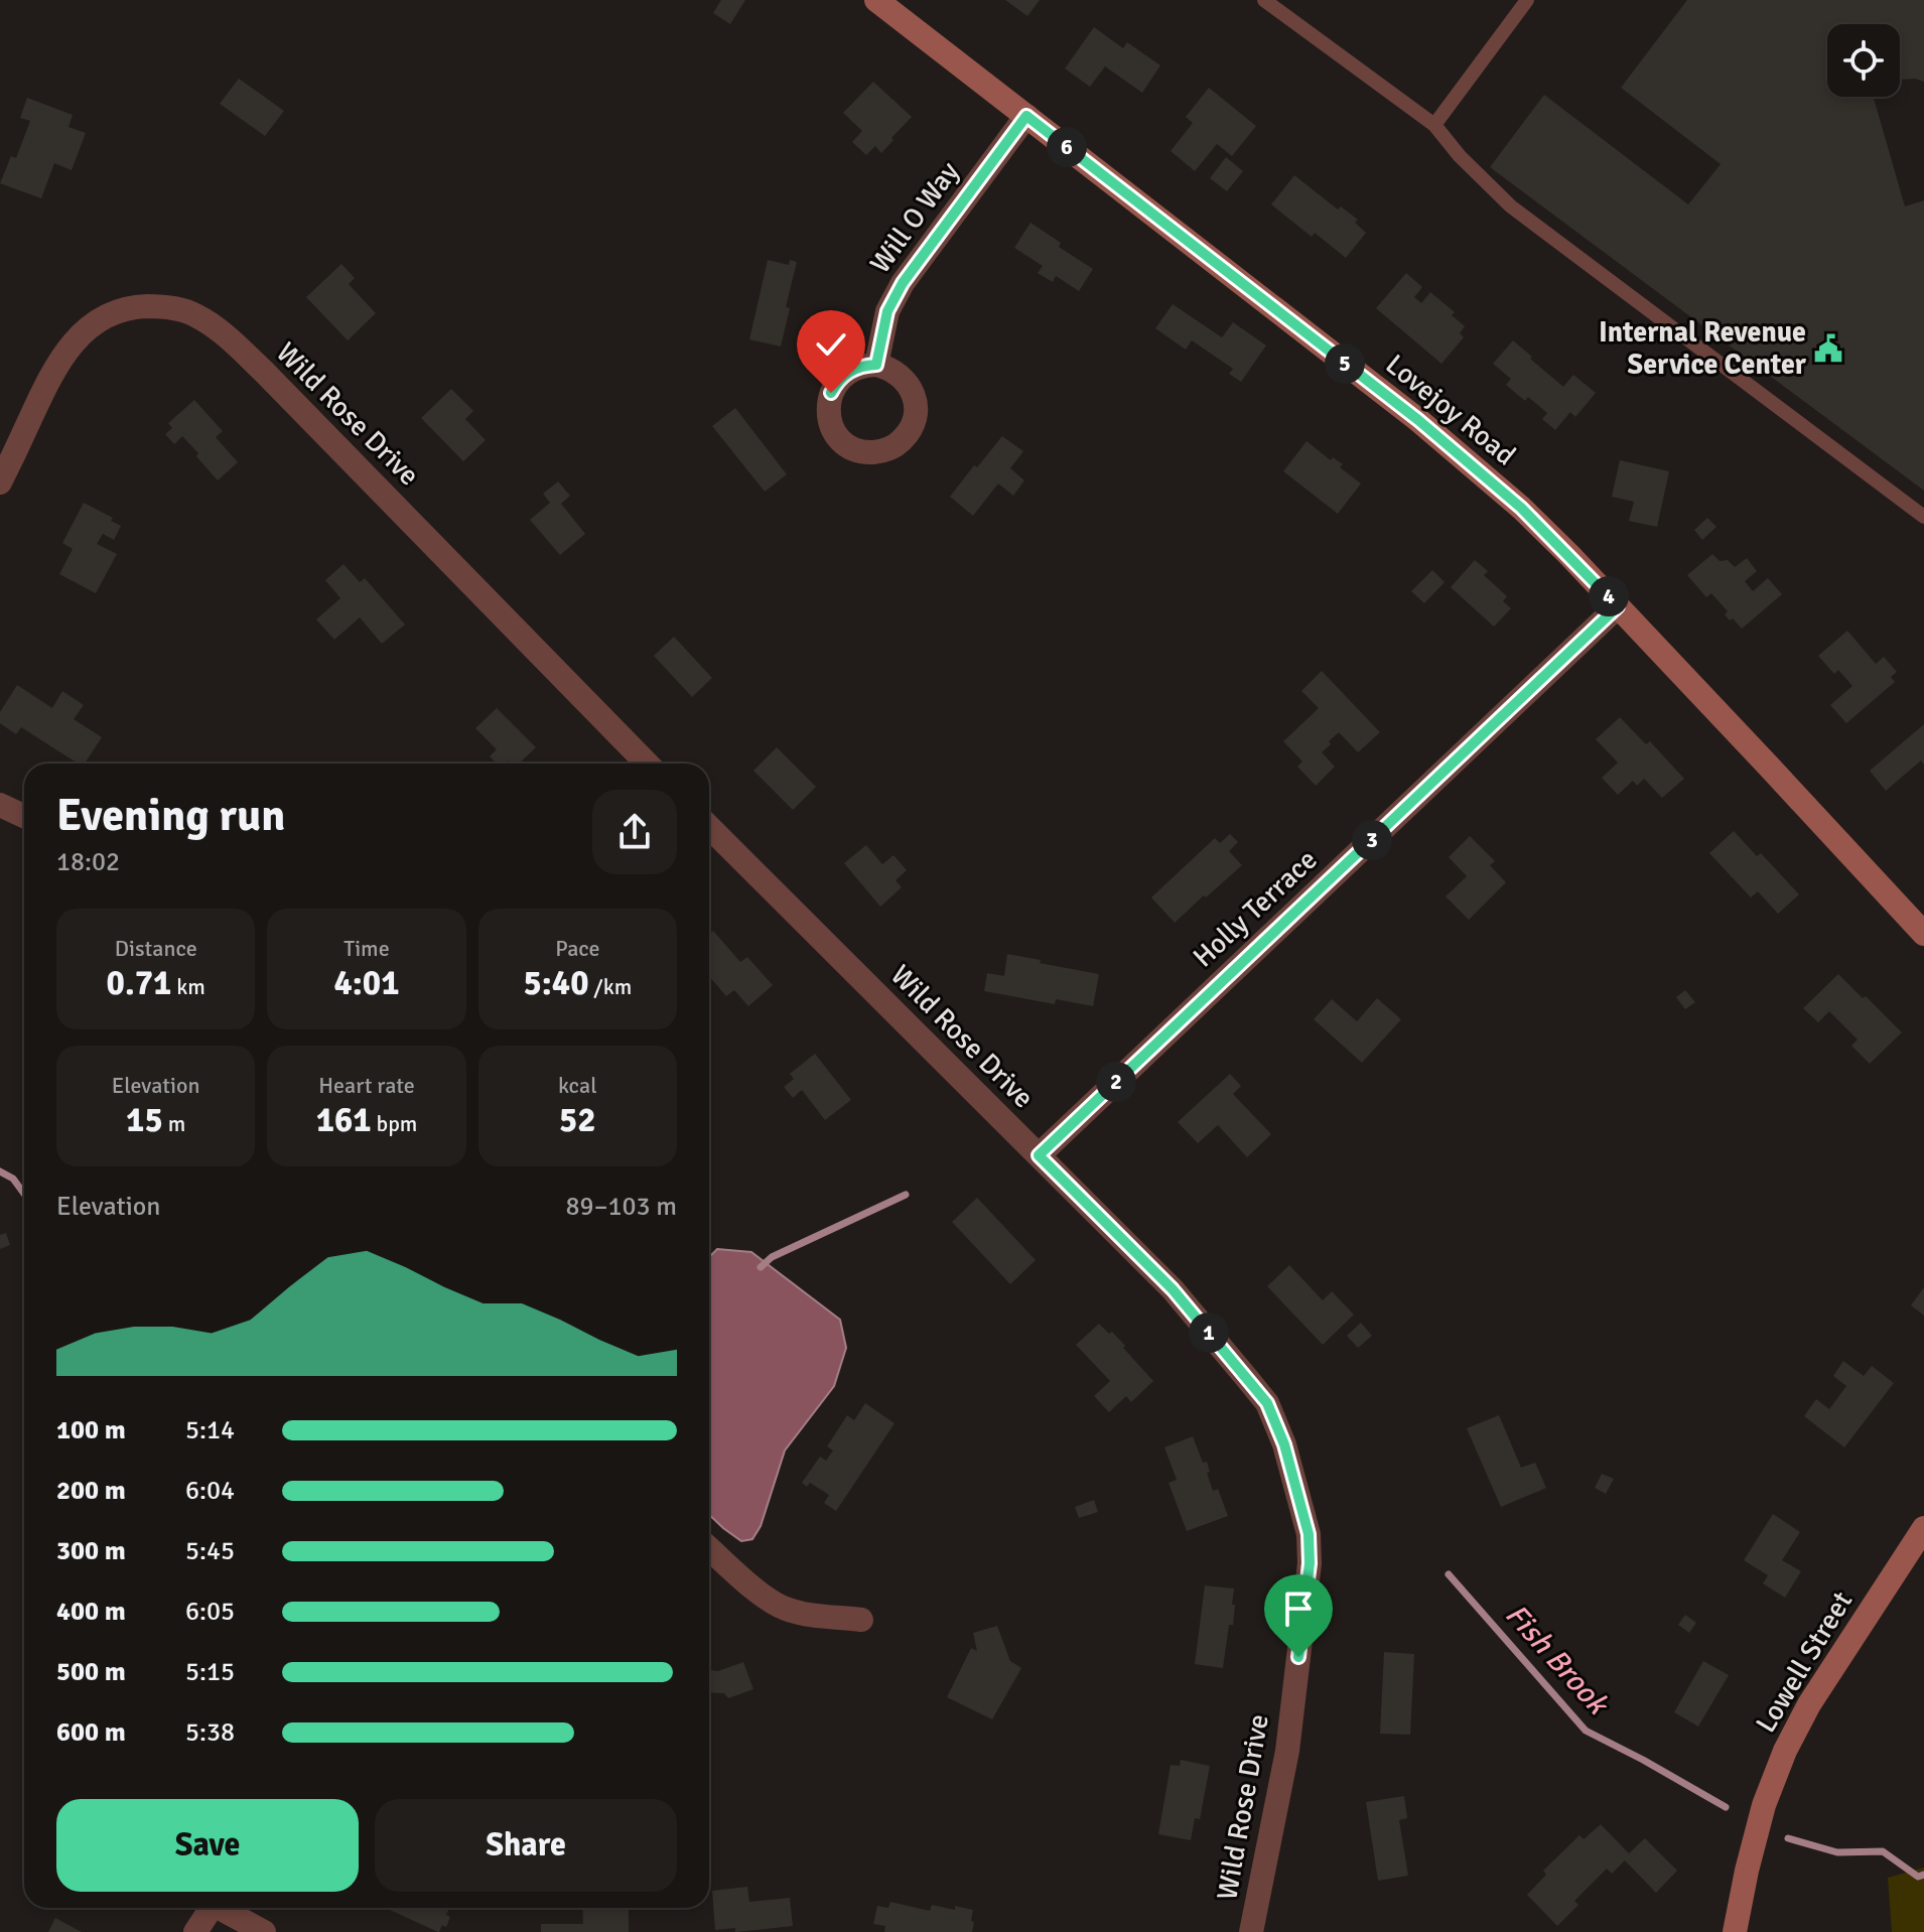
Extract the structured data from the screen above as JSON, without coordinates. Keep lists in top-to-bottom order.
{
  "streets": {
    "main road": ["Lovejoy Road", "Lowell Street"],
    "street": ["Will O Way", "Wild Rose Drive", "Holly Terrace"]
  },
  "crossings": [
    ["Will O Way", "Lovejoy Road"],
    ["Lovejoy Road", "Holly Terrace"],
    ["Wild Rose Drive", "Holly Terrace"]
  ],
  "water": ["Fish Brook"],
  "places": {
    "public building": ["Internal Revenue Service Center"]
  },
  "page": {
    "pins": [
      "6",
      "5",
      "4",
      "3",
      "2",
      "1"
    ],
    "heading": ["Evening run", "18:02"],
    "stats": [
      ["Distance", "0.71 km"],
      ["Time", "4:01"],
      ["Pace", "5:40 /km"],
      ["Elevation", "15 m"],
      ["Heart rate", "161 bpm"],
      ["kcal", "52"]
    ],
    "chart": ["Elevation", "89–103 m"],
    "list": [
      {
        "name": "100 m",
        "note": "5:14"
      },
      {
        "name": "200 m",
        "note": "6:04"
      },
      {
        "name": "300 m",
        "note": "5:45"
      },
      {
        "name": "400 m",
        "note": "6:05"
      },
      {
        "name": "500 m",
        "note": "5:15"
      },
      {
        "name": "600 m",
        "note": "5:38"
      }
    ],
    "buttons": ["Save", "Share"]
  }
}
